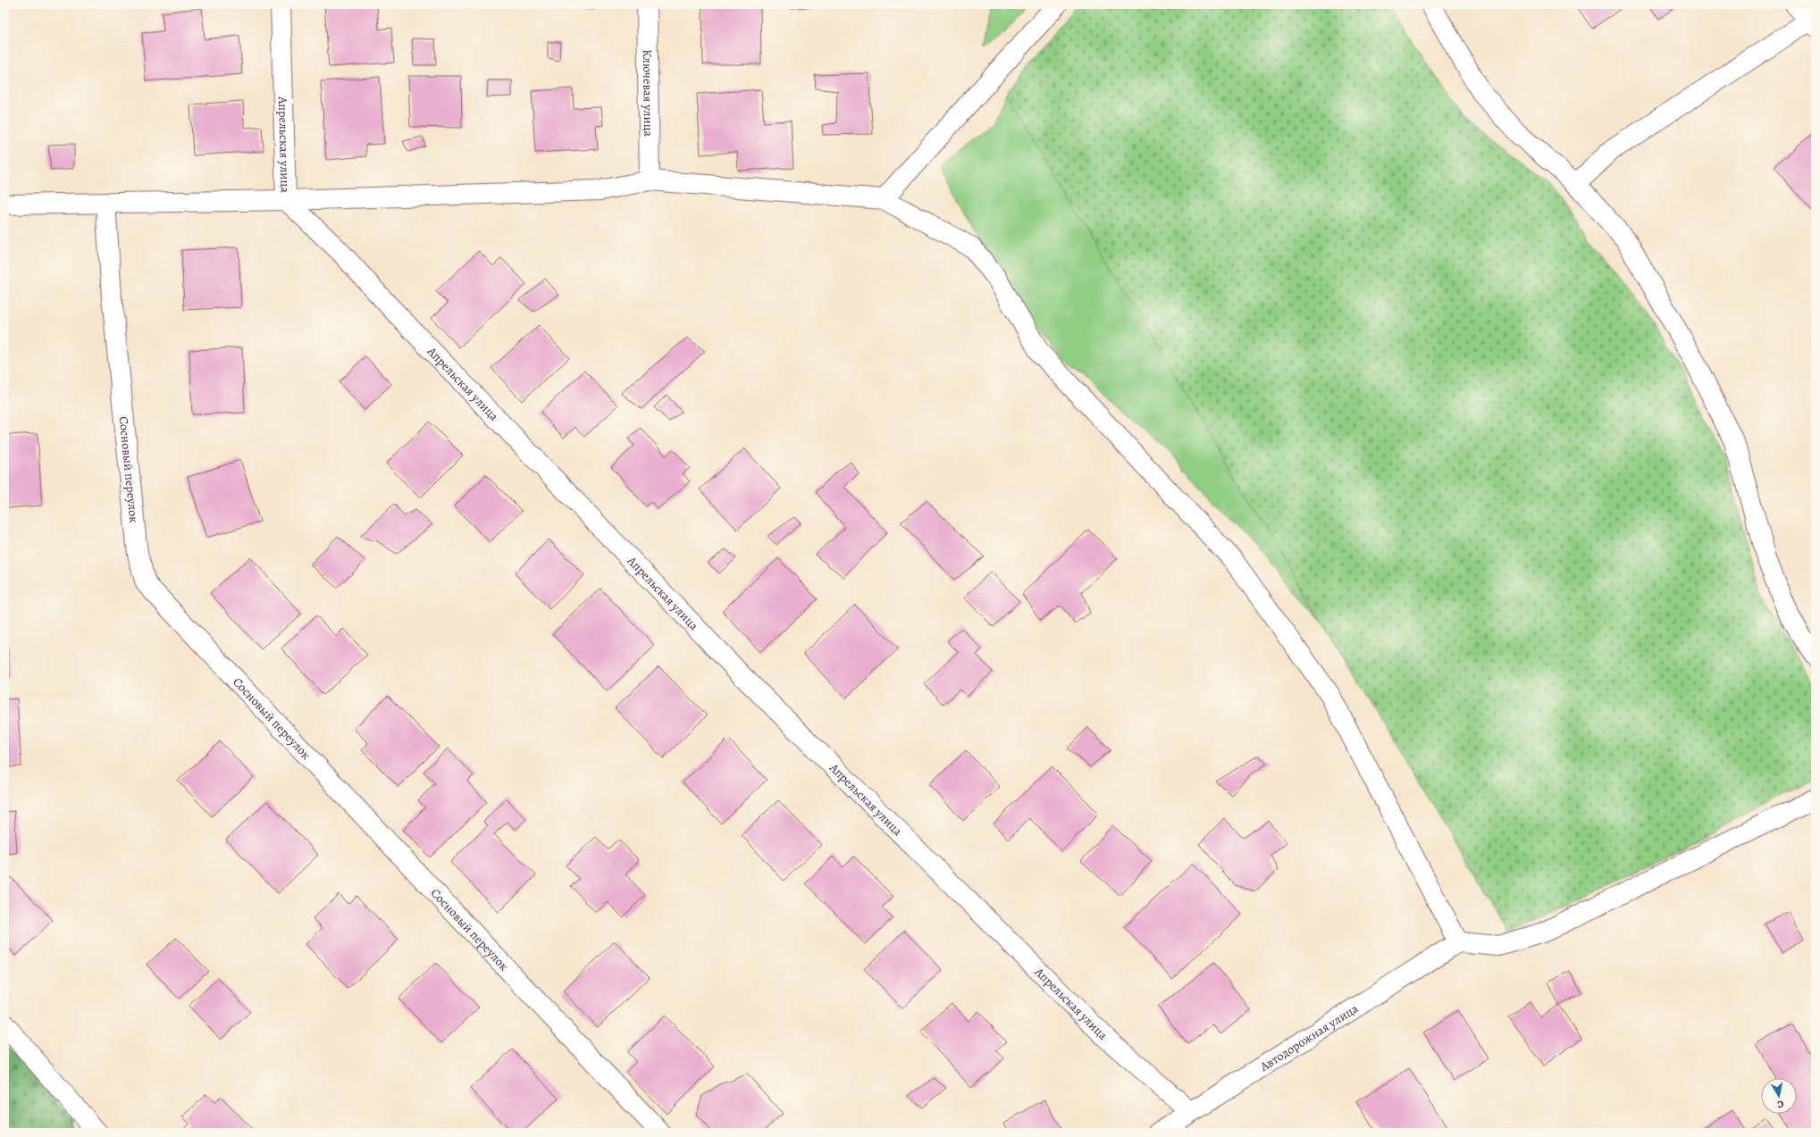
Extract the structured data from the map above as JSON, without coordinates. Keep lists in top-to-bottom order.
{
  "streets": {
    "street": [
      "Ключевая улица",
      "Апрельская улица",
      "Сосновый переулок",
      "Автодорожная улица"
    ]
  },
  "crossings": [
    ["Апрельская улица", "Автодорожная улица"]
  ],
  "north": "bottom"
}
